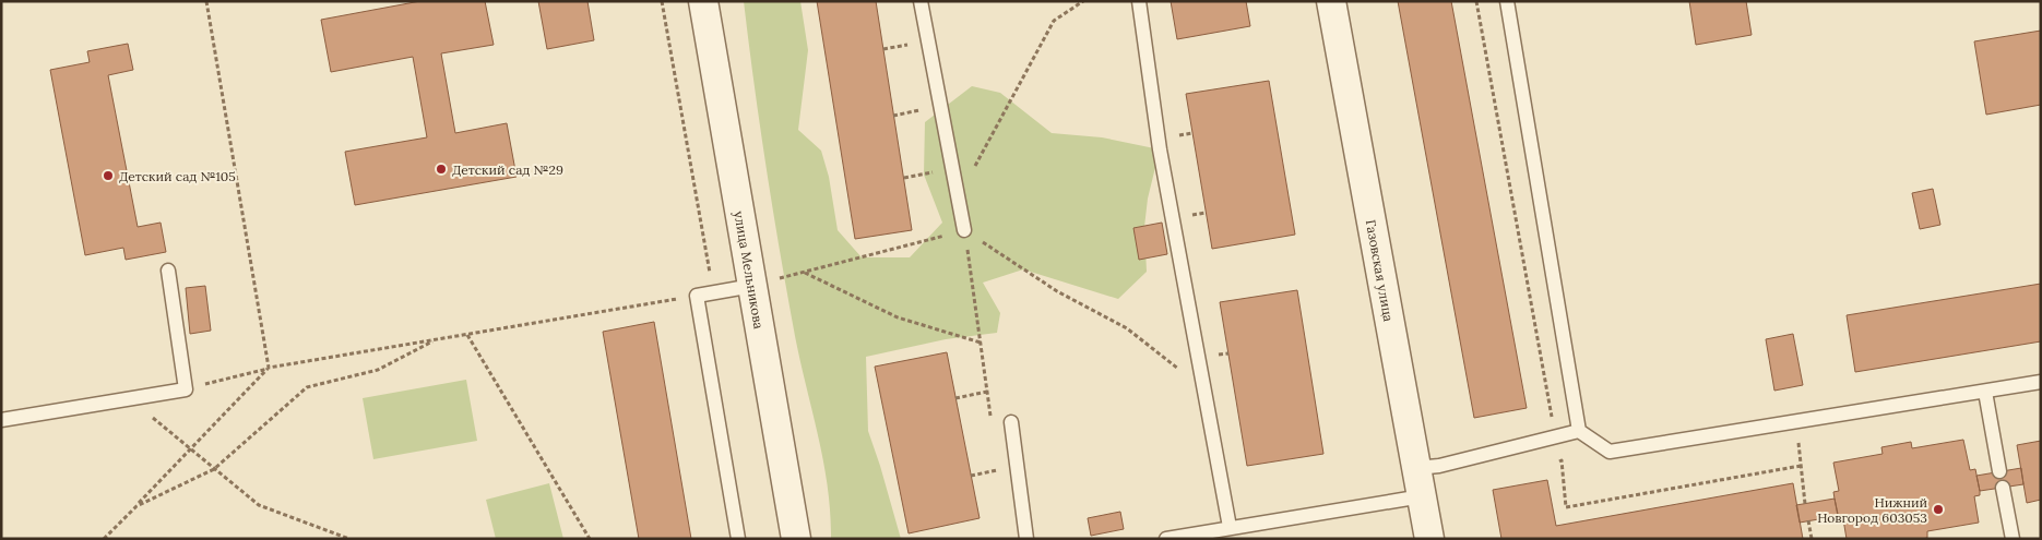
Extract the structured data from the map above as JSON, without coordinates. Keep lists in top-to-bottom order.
{
  "streets": {
    "street": ["улица Мельникова", "Газовская улица"]
  },
  "places": ["Детский сад №29", "Детский сад №105", "Нижний Новгород 603053"]
}
